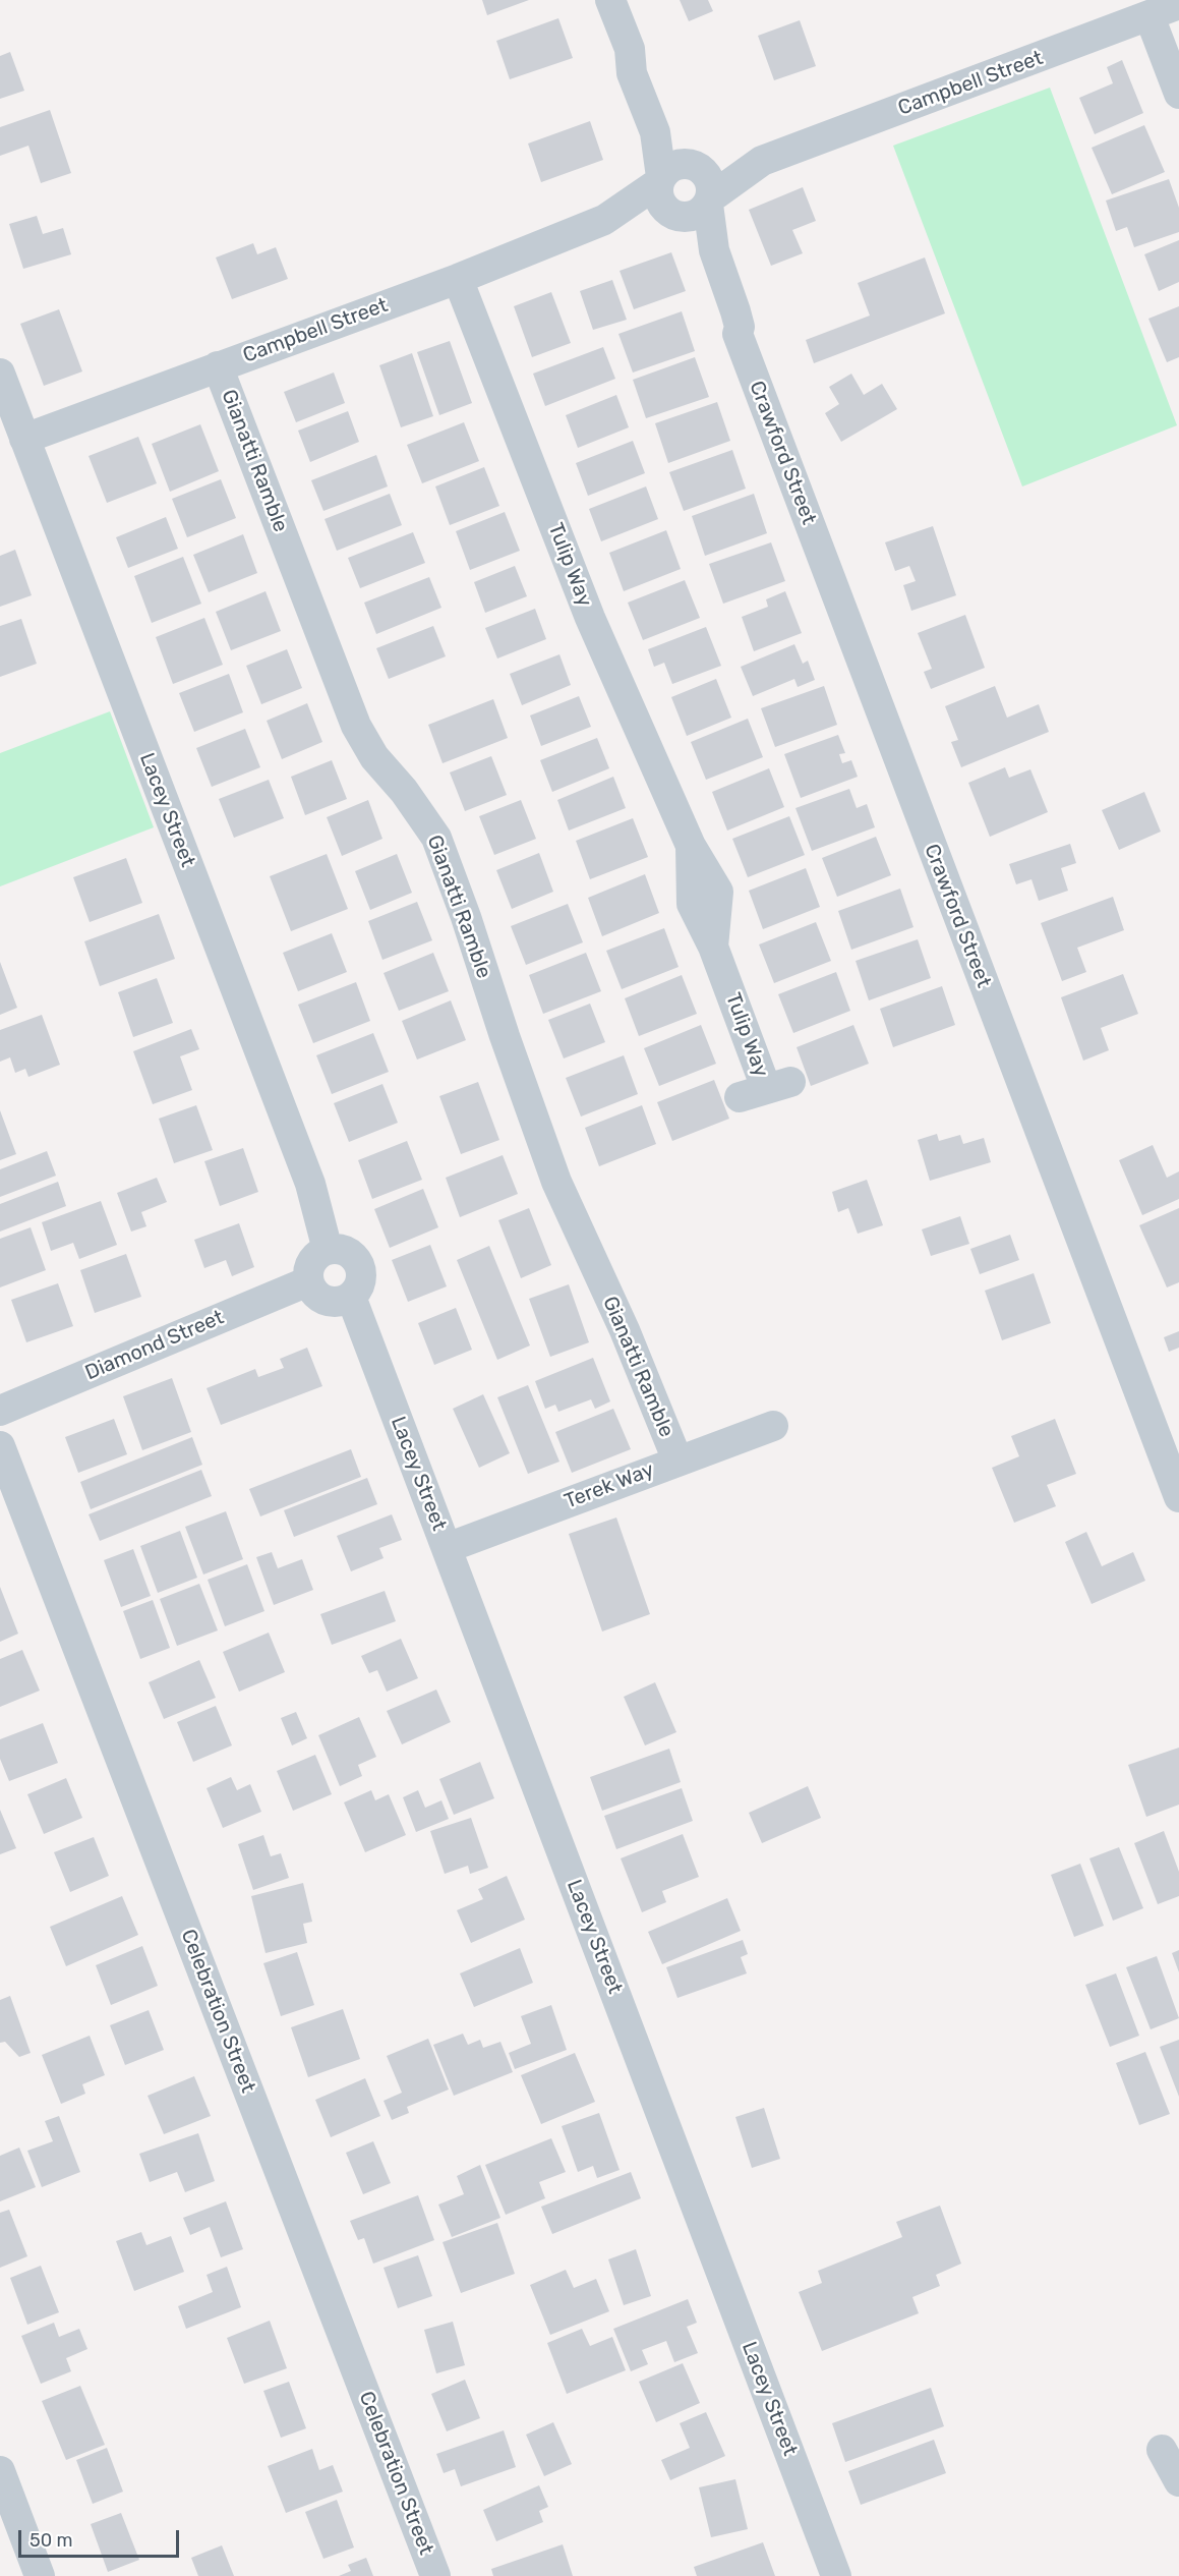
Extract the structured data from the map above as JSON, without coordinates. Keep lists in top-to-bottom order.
{
  "streets": {
    "street": [
      "Campbell Street",
      "Crawford Street",
      "Gianatti Ramble",
      "Tulip Way",
      "Lacey Street",
      "Diamond Street",
      "Terek Way",
      "Celebration Street"
    ]
  },
  "crossings": [
    ["Campbell Street", "Crawford Street"],
    ["Campbell Street", "Gianatti Ramble"],
    ["Campbell Street", "Tulip Way"],
    ["Campbell Street", "Lacey Street"],
    ["Gianatti Ramble", "Terek Way"],
    ["Lacey Street", "Diamond Street"],
    ["Lacey Street", "Terek Way"]
  ],
  "scale_bar": "50 m"
}
